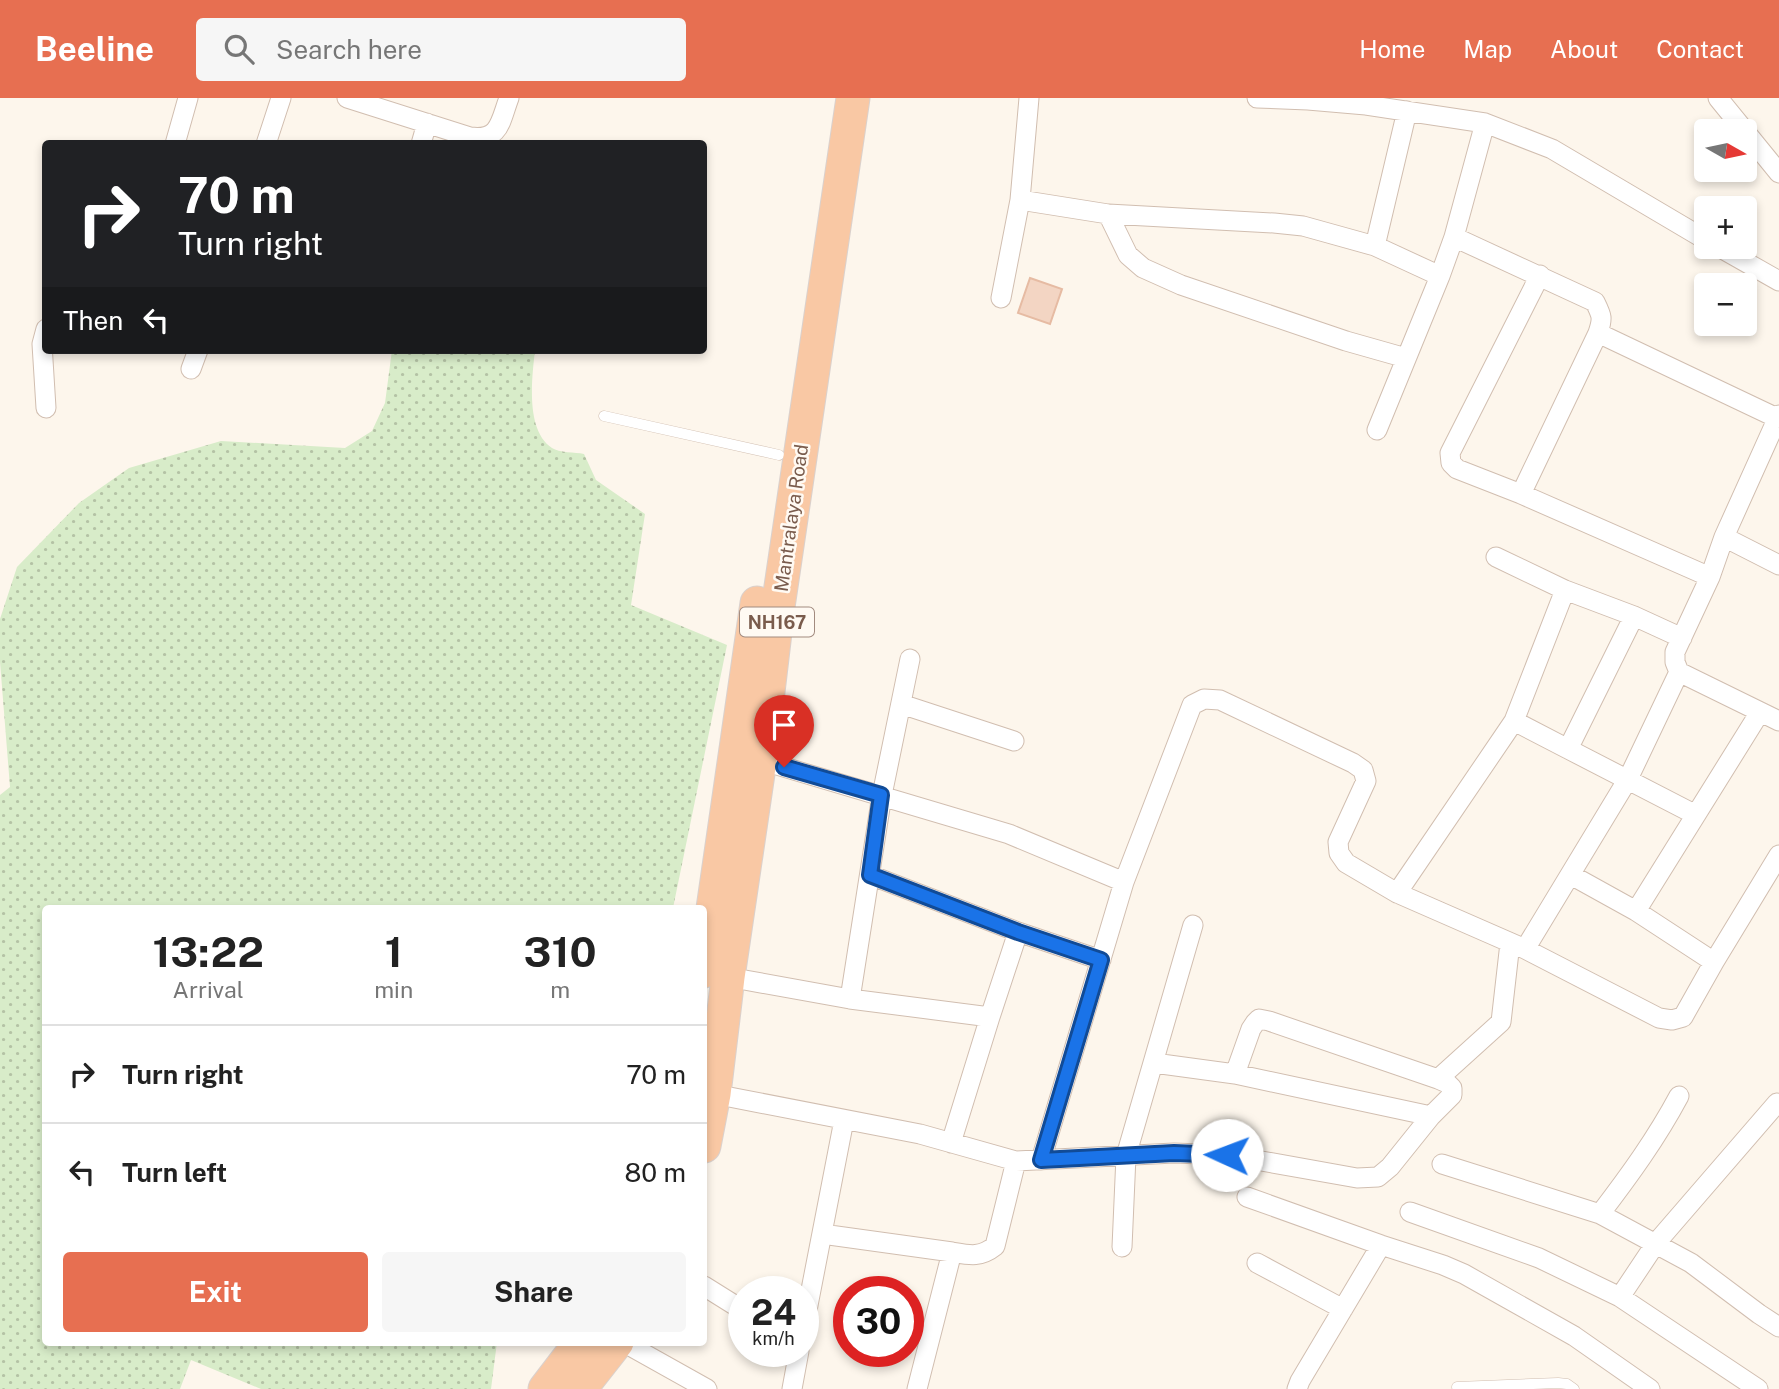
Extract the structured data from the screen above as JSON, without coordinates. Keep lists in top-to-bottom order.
{
  "streets": {
    "highway": ["Mantralaya Road", "NH167"]
  },
  "crossings": [
    ["Mantralaya Road", "NH167"]
  ],
  "north": "right",
  "page": {
    "header": "Beeline",
    "search": "Search here",
    "nav": [
      "Home",
      "Map",
      "About",
      "Contact"
    ],
    "map_buttons": ["+", "−"],
    "turn": ["70 m", "Turn right"],
    "then": "Then",
    "eta": [
      "13:22",
      "Arrival",
      "1",
      "min",
      "310",
      "m"
    ],
    "list": [
      {
        "name": "Turn right",
        "value": "70 m"
      },
      {
        "name": "Turn left",
        "value": "80 m"
      }
    ],
    "buttons": ["Exit", "Share"],
    "speed": "24 km/h",
    "limit": "30"
  }
}
